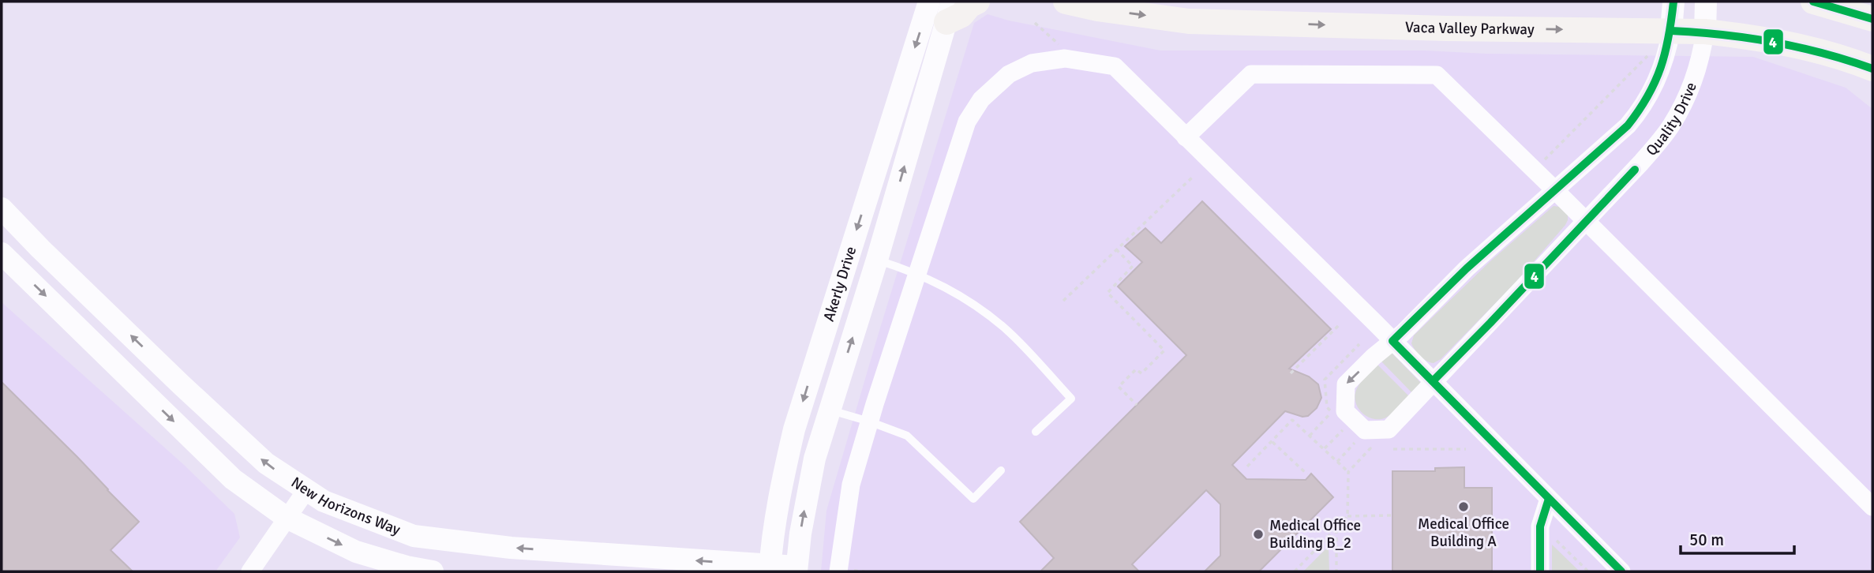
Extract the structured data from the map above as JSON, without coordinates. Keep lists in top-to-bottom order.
{
  "streets": {
    "main road": ["Vaca Valley Parkway"],
    "street": ["Quality Drive", "Akerly Drive", "New Horizons Way"]
  },
  "crossings": [
    ["Vaca Valley Parkway", "Quality Drive"],
    ["Akerly Drive", "New Horizons Way"]
  ],
  "one_way": ["Vaca Valley Parkway"],
  "places": ["Medical Office Building A", "Medical Office Building B_2"],
  "lines": ["transit line 4"],
  "scale_bar": "50 m"
}
